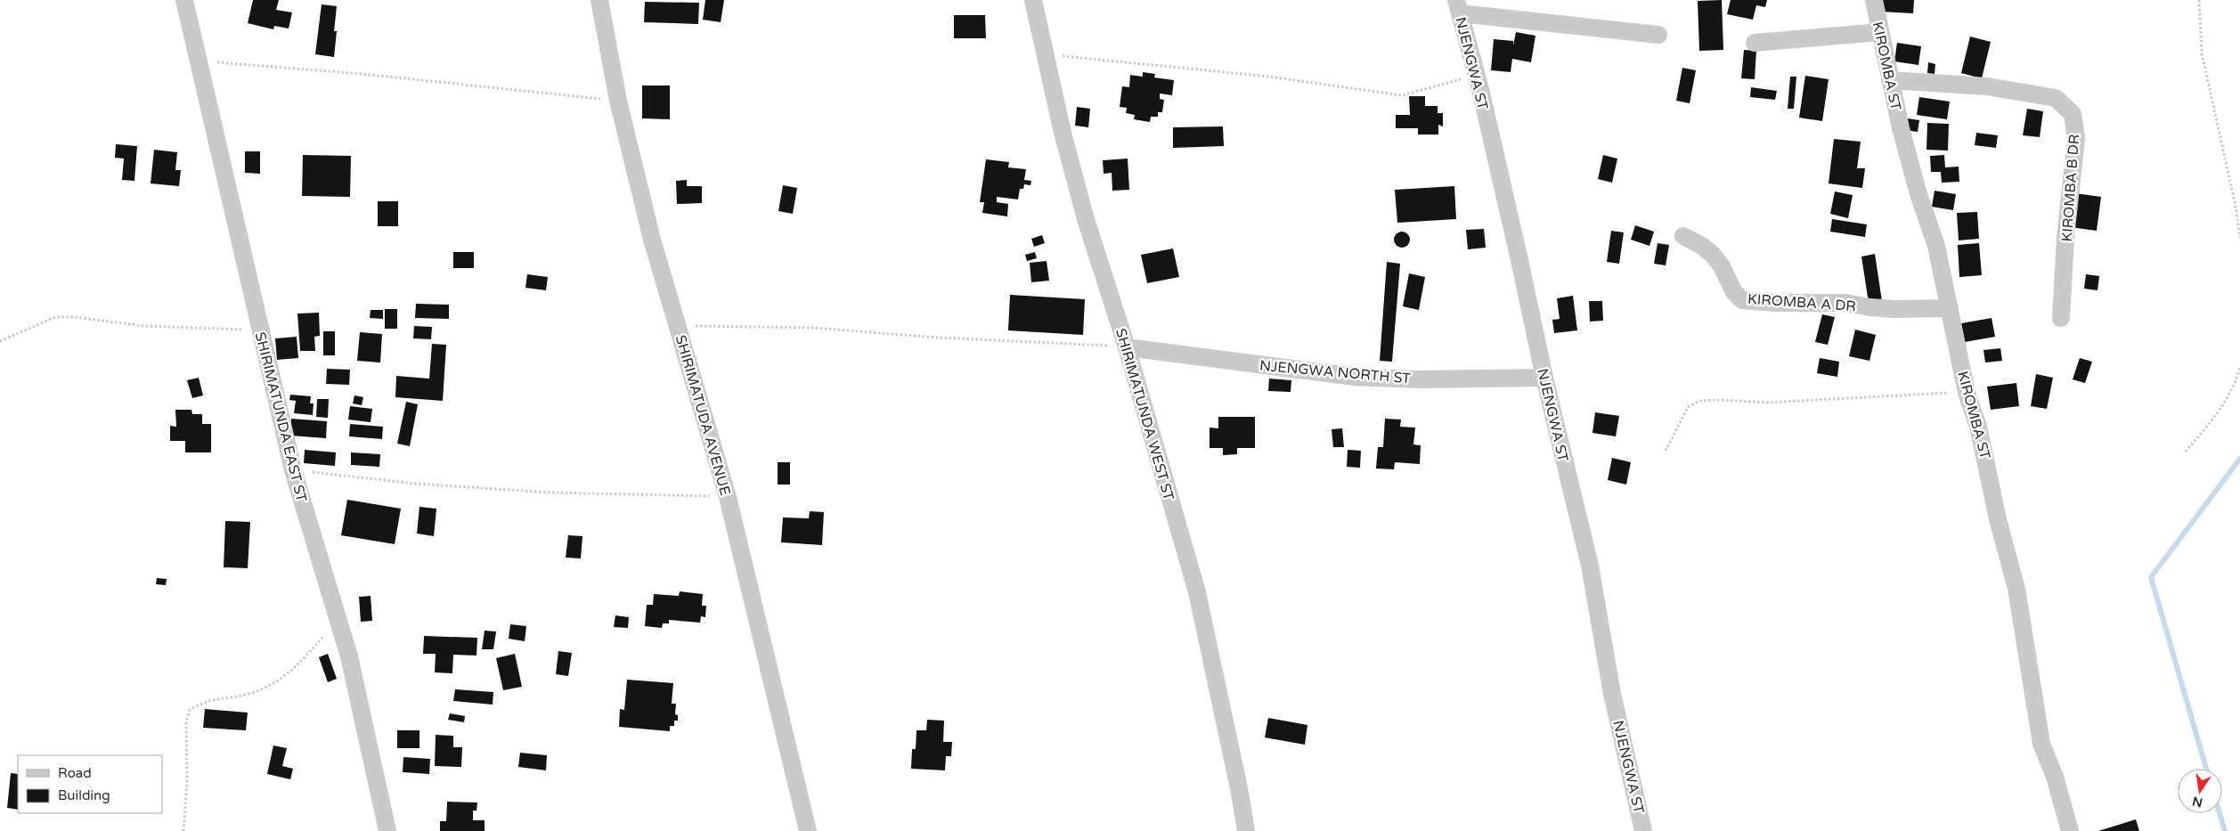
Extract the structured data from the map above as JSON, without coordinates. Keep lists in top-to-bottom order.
{
  "streets": {
    "street": [
      "NJENGWA ST",
      "KIROMBA ST",
      "KIROMBA B DR",
      "KIROMBA A DR",
      "NJENGWA NORTH ST",
      "SHIRIMATUNDA WEST ST",
      "SHIRIMATUDA AVENUE",
      "SHIRIMATUNDA EAST ST"
    ]
  },
  "crossings": [
    ["NJENGWA ST", "NJENGWA NORTH ST"],
    ["KIROMBA ST", "KIROMBA B DR"],
    ["KIROMBA ST", "KIROMBA A DR"],
    ["NJENGWA NORTH ST", "SHIRIMATUNDA WEST ST"]
  ],
  "legend": ["Road", "Building"],
  "north": "bottom"
}
